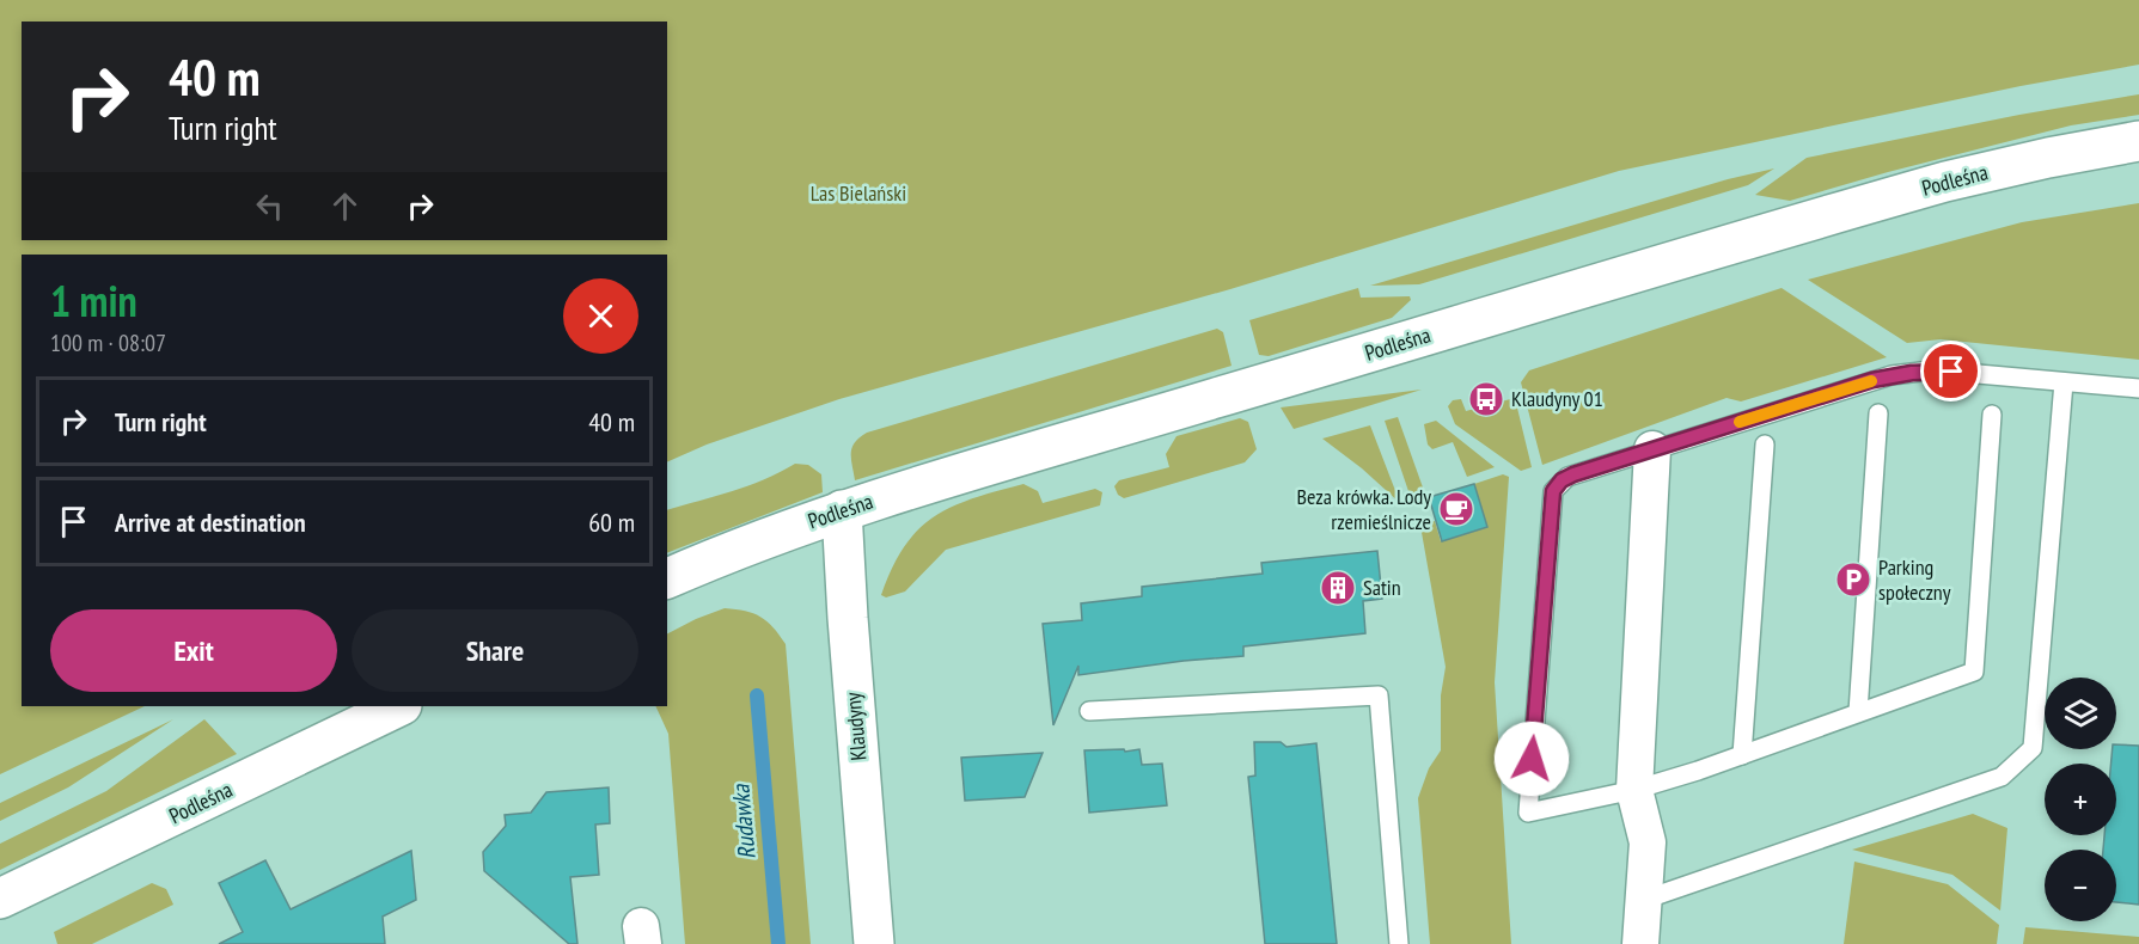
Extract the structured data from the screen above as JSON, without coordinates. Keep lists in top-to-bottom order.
{
  "streets": {
    "street": ["Podleśna", "Klaudyny"]
  },
  "crossings": [
    ["Podleśna", "Klaudyny"]
  ],
  "water": ["Rudawka"],
  "parks": ["Las Bielański"],
  "places": {
    "bus stop": ["Klaudyny 01"],
    "cafe": ["Beza krówka. Lody rzemieślnicze"],
    "parking": ["Parking społeczny"],
    "building": ["Satin"]
  },
  "page": {
    "turn": ["40 m", "Turn right"],
    "heading": ["1 min", "100 m · 08:07"],
    "list": [
      {
        "name": "Turn right",
        "value": "40 m"
      },
      {
        "name": "Arrive at destination",
        "value": "60 m"
      }
    ],
    "buttons": ["Exit", "Share"],
    "map_buttons": ["+", "−"]
  }
}
